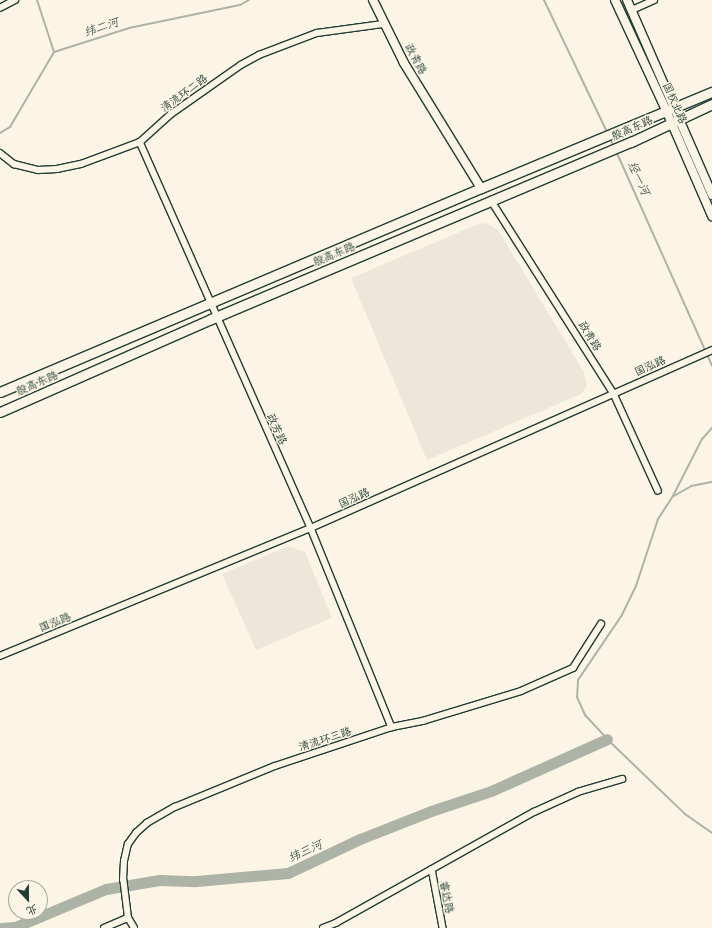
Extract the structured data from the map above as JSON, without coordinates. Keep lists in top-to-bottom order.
{
  "streets": {
    "main road": ["政青路", "国权北路", "殷高东路"],
    "street": [
      "清流环二路",
      "国泓路",
      "政芳路",
      "清流环三路",
      "睿达路"
    ]
  },
  "crossings": [
    ["政青路", "清流环二路"],
    ["政青路", "殷高东路"],
    ["政青路", "国泓路"],
    ["清流环二路", "政芳路"],
    ["国权北路", "殷高东路"],
    ["殷高东路", "政芳路"],
    ["国泓路", "政芳路"],
    ["政芳路", "清流环三路"]
  ],
  "water": ["纬二河", "经一河", "纬三河"],
  "north": "bottom"
}
